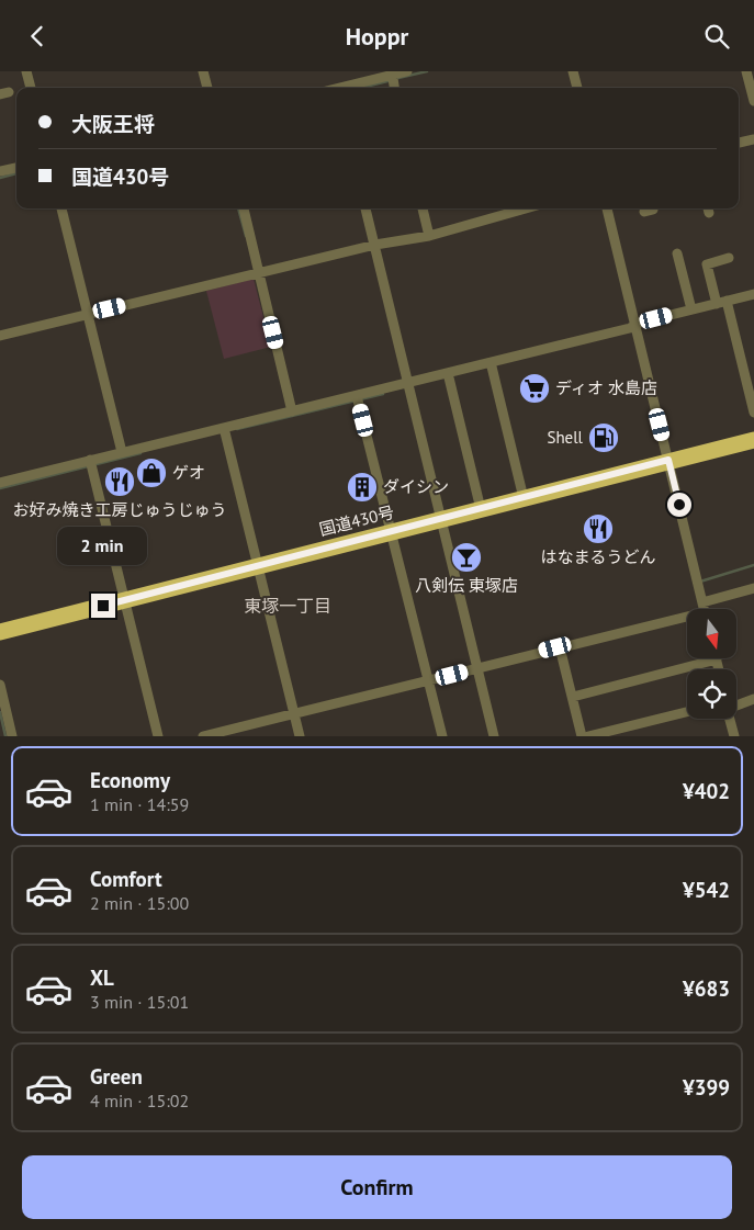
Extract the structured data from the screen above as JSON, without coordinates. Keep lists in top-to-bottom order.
{
  "streets": {
    "highway": ["国道430号"]
  },
  "districts": ["東塚一丁目"],
  "places": {
    "supermarket": ["ディオ 水島店"],
    "fuel station": ["Shell"],
    "shop": ["ゲオ"],
    "restaurant": ["お好み焼き工房じゅうじゅう", "はなまるうどん"],
    "building": ["ダイシン"],
    "bar": ["八剣伝 東塚店"]
  },
  "north": "bottom",
  "page": {
    "header": "Hoppr",
    "banner": ["大阪王将", "国道430号"],
    "bubble": "2 min",
    "list": [
      {
        "name": "Economy",
        "note": "1 min · 14:59",
        "value": "¥402"
      },
      {
        "name": "Comfort",
        "note": "2 min · 15:00",
        "value": "¥542"
      },
      {
        "name": "XL",
        "note": "3 min · 15:01",
        "value": "¥683"
      },
      {
        "name": "Green",
        "note": "4 min · 15:02",
        "value": "¥399"
      }
    ],
    "buttons": "Confirm"
  }
}
